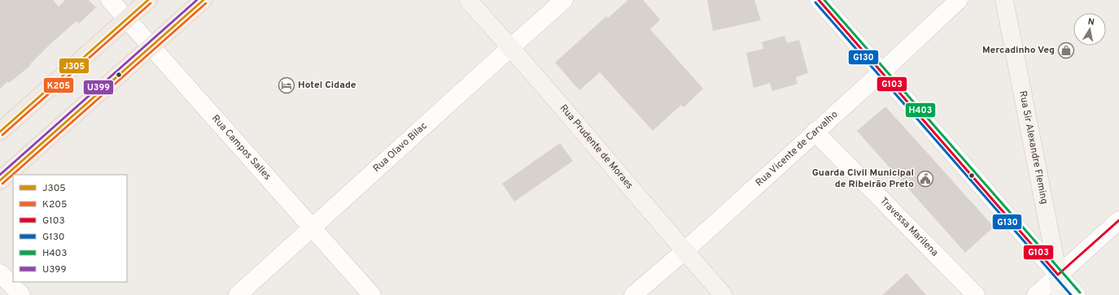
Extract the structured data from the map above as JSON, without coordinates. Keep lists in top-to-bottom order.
{
  "streets": {
    "main road": ["Rua Prudente de Moraes", "Rua Sir Alexandre Fleming"],
    "street": [
      "Rua Campos Salles",
      "Rua Olavo Bilac",
      "Rua Vicente de Carvalho",
      "Travessa Marilena"
    ]
  },
  "crossings": [
    ["Rua Campos Salles", "Rua Olavo Bilac"],
    ["Rua Olavo Bilac", "Rua Prudente de Moraes"],
    ["Rua Prudente de Moraes", "Rua Vicente de Carvalho"],
    ["Rua Vicente de Carvalho", "Travessa Marilena"]
  ],
  "places": {
    "shop": ["Mercadinho Veg"],
    "hotel": ["Hotel Cidade"],
    "public building": ["Guarda Civil Municipal de Ribeirão Preto"]
  },
  "lines": [
    "transit line J305",
    "transit line G103",
    "transit line H403",
    "transit line U399",
    "transit line G130",
    "transit line K205"
  ],
  "legend": [
    "J305",
    "K205",
    "G103",
    "G130",
    "H403",
    "U399"
  ],
  "north": "top"
}
